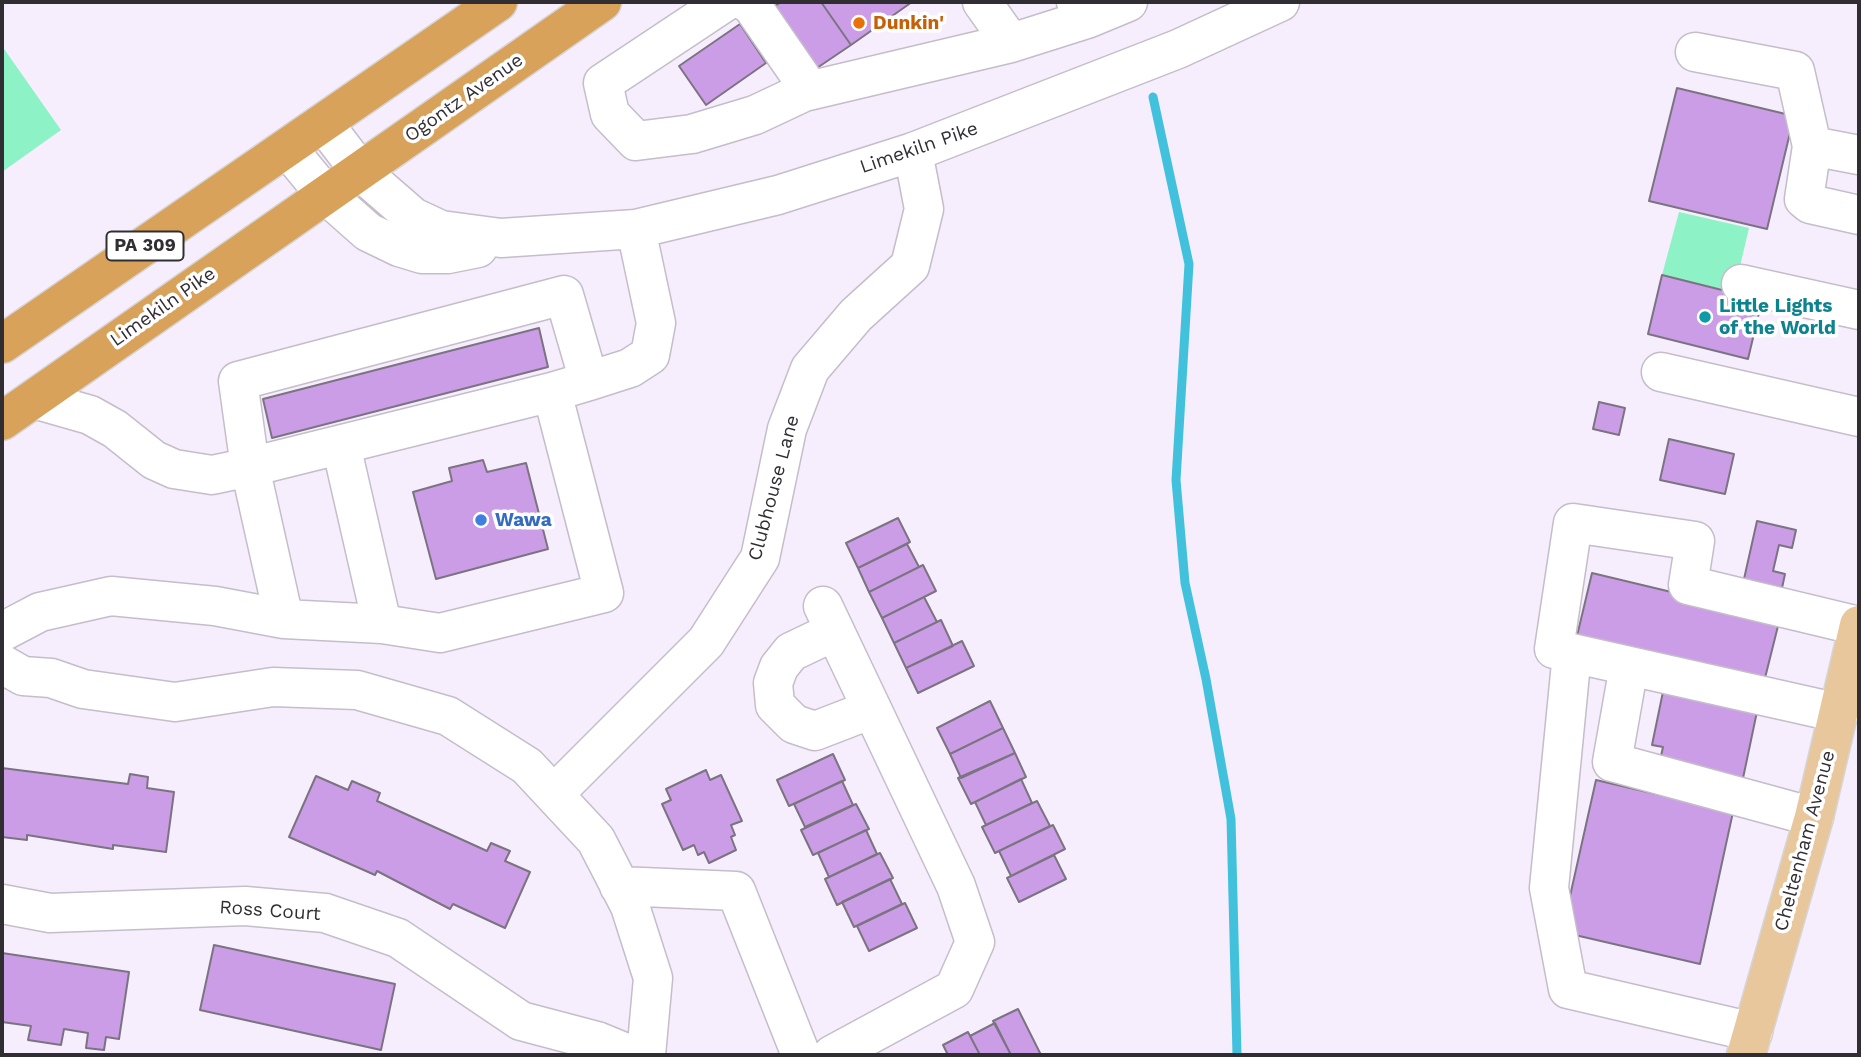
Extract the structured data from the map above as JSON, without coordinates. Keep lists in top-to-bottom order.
{
  "streets": {
    "highway": ["Ogontz Avenue", "Limekiln Pike", "PA 309"],
    "main road": ["Cheltenham Avenue"],
    "street": ["Clubhouse Lane", "Ross Court"]
  },
  "crossings": [
    ["Ogontz Avenue", "Limekiln Pike"],
    ["Limekiln Pike", "PA 309"],
    ["Limekiln Pike", "Clubhouse Lane"]
  ],
  "places": ["Dunkin'", "Little Lights of the World", "Wawa"]
}
